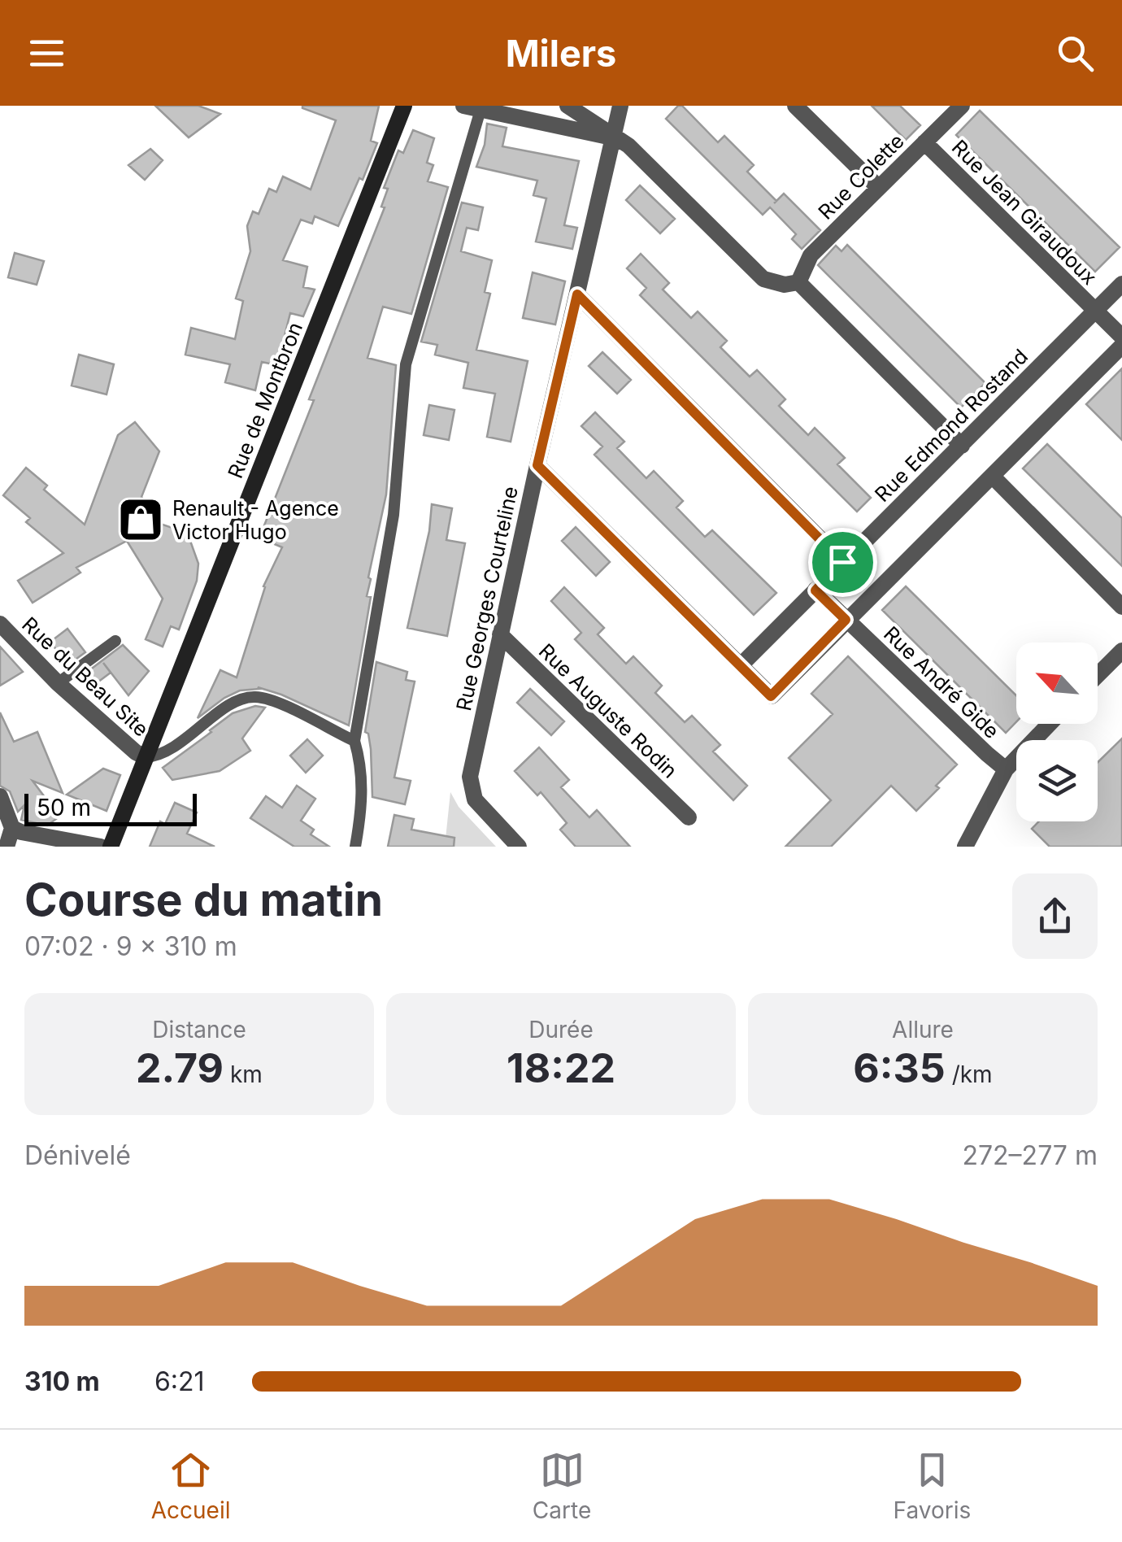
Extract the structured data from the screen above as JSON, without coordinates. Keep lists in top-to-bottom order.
{
  "streets": {
    "main road": ["Rue de Montbron"],
    "street": [
      "Rue Colette",
      "Rue Jean Giraudoux",
      "Rue Edmond Rostand",
      "Rue Georges Courteline",
      "Rue du Beau Site",
      "Rue André Gide",
      "Rue Auguste Rodin"
    ]
  },
  "crossings": [
    ["Rue Colette", "Rue Jean Giraudoux"],
    ["Rue Jean Giraudoux", "Rue Edmond Rostand"],
    ["Rue de Montbron", "Rue du Beau Site"],
    ["Rue Edmond Rostand", "Rue André Gide"],
    ["Rue Georges Courteline", "Rue Auguste Rodin"]
  ],
  "places": {
    "shop": ["Renault - Agence Victor Hugo"]
  },
  "scale_bar": "50 m",
  "north": "top left",
  "page": {
    "header": "Milers",
    "scale": "50 m",
    "heading": ["Course du matin", "07:02 · 9 × 310 m"],
    "stats": [
      ["Distance", "2.79 km"],
      ["Durée", "18:22"],
      ["Allure", "6:35 /km"]
    ],
    "chart": ["Dénivelé", "272–277 m"],
    "list": [
      {
        "name": "310 m",
        "note": "6:21"
      }
    ],
    "tabs": ["Accueil", "Carte", "Favoris"]
  }
}
